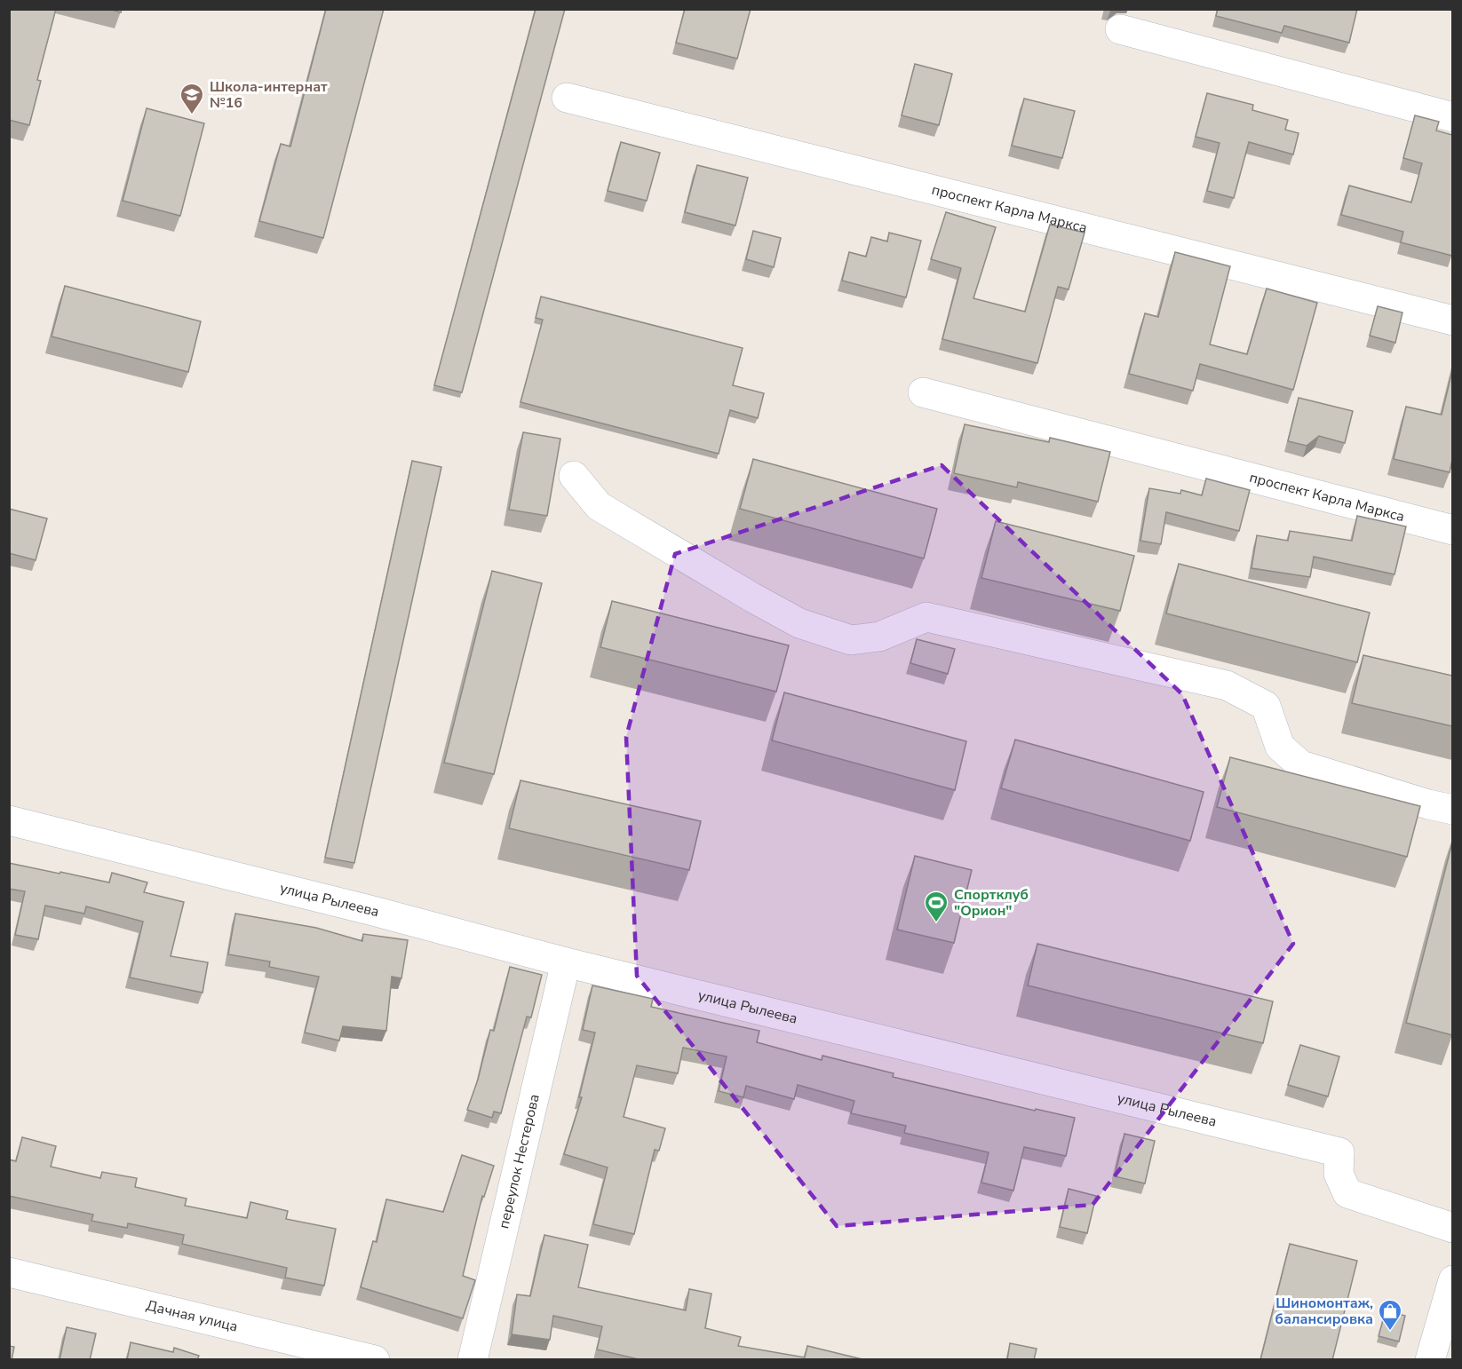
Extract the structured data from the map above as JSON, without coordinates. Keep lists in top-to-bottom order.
{
  "streets": {
    "street": [
      "проспект Карла Маркса",
      "улица Рылеева",
      "переулок Нестерова",
      "Дачная улица"
    ]
  },
  "crossings": [
    ["улица Рылеева", "переулок Нестерова"]
  ],
  "places": {
    "school or university": ["Школа-интернат №16"],
    "sports": ["Спортклуб \"Орион\""],
    "shop": ["Шиномонтаж, балансировка"]
  }
}
